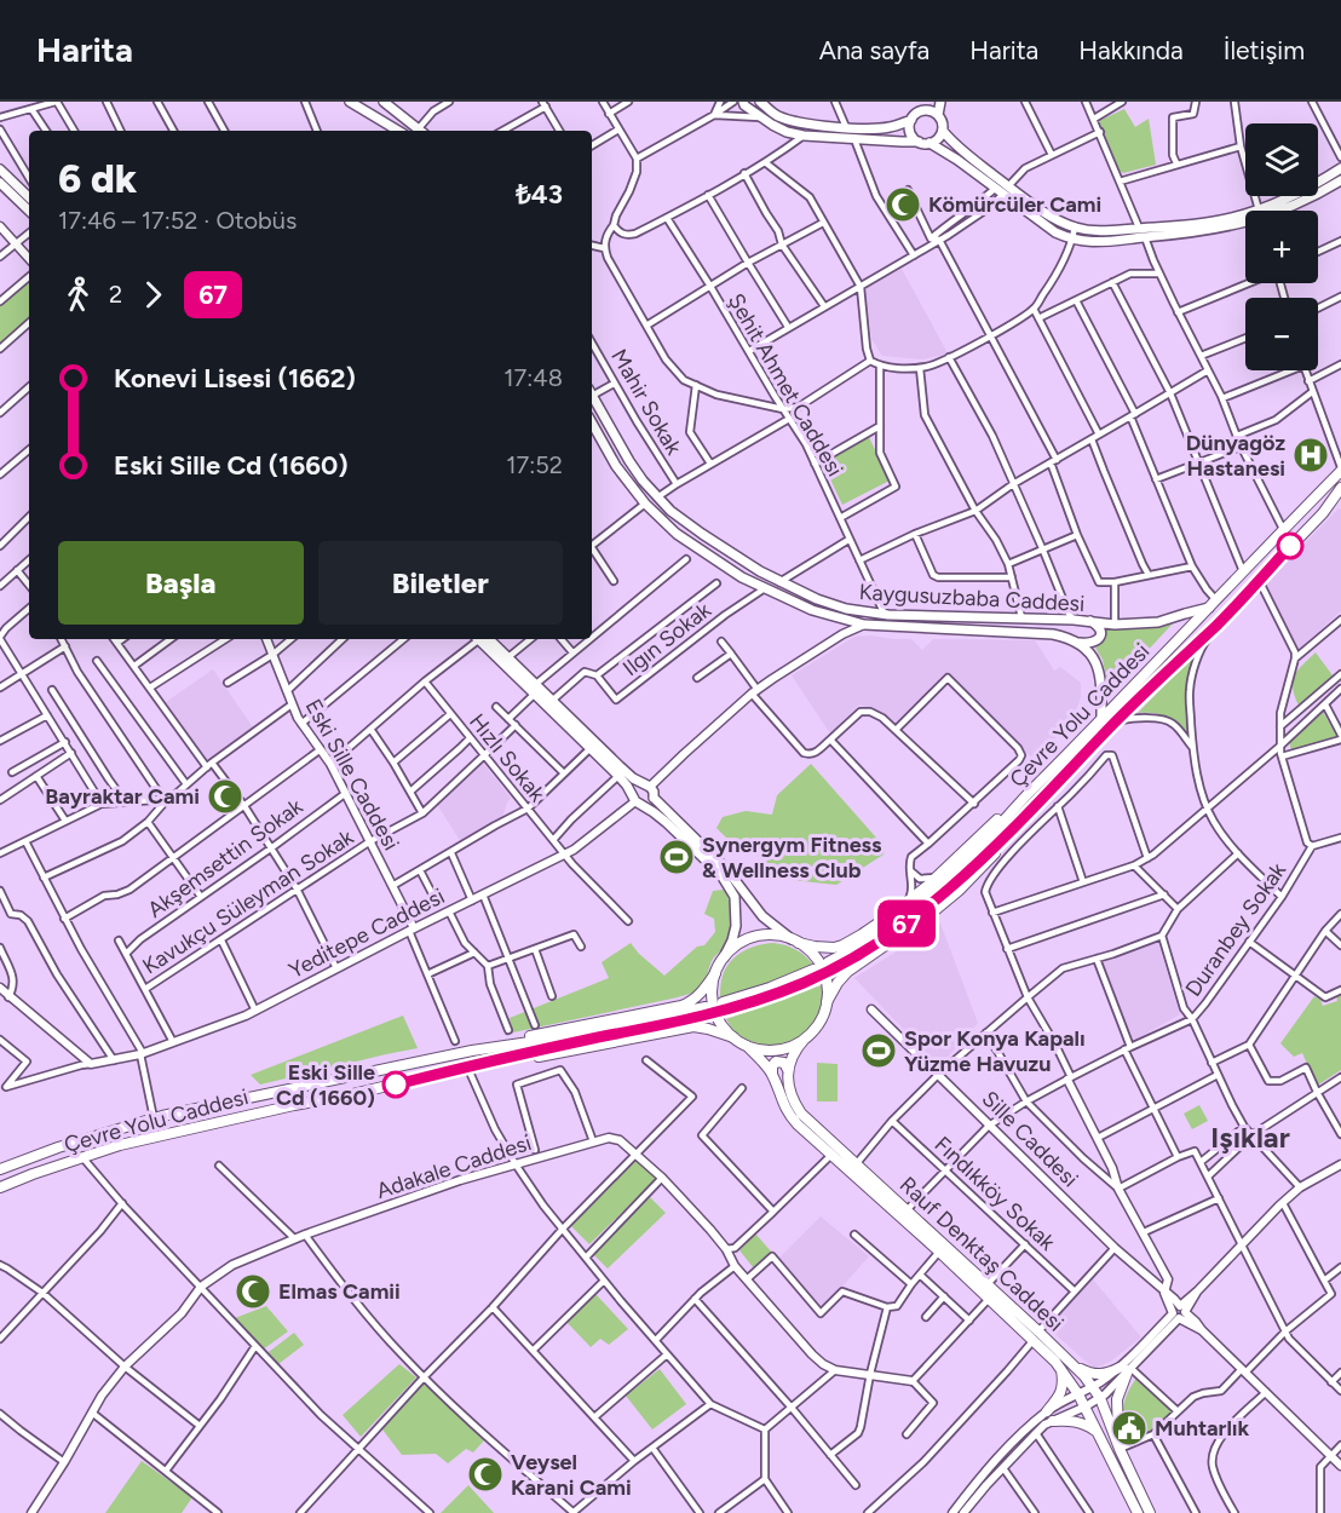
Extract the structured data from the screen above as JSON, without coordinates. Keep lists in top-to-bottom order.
{
  "streets": {
    "main road": ["Kaygusuzbaba Caddesi", "Çevre Yolu Caddesi", "Rauf Denktaş Caddesi"],
    "street": [
      "Şehit Ahmet Caddesi",
      "Mahir Sokak",
      "Ilgın Sokak",
      "Hızlı Sokak",
      "Eski Sille Caddesi",
      "Akşemsettin Sokak",
      "Kavukçu Süleyman Sokak",
      "Duranbey Sokak",
      "Yeditepe Caddesi",
      "Sille Caddesi",
      "Adakale Caddesi",
      "Fındıkköy Sokak"
    ]
  },
  "crossings": [
    ["Şehit Ahmet Caddesi", "Kaygusuzbaba Caddesi"],
    ["Kaygusuzbaba Caddesi", "Ilgın Sokak"],
    ["Kaygusuzbaba Caddesi", "Çevre Yolu Caddesi"],
    ["Hızlı Sokak", "Kavukçu Süleyman Sokak"],
    ["Hızlı Sokak", "Yeditepe Caddesi"],
    ["Eski Sille Caddesi", "Akşemsettin Sokak"],
    ["Eski Sille Caddesi", "Kavukçu Süleyman Sokak"],
    ["Eski Sille Caddesi", "Yeditepe Caddesi"],
    ["Duranbey Sokak", "Sille Caddesi"],
    ["Duranbey Sokak", "Fındıkköy Sokak"],
    ["Duranbey Sokak", "Rauf Denktaş Caddesi"]
  ],
  "districts": ["Işıklar"],
  "places": {
    "mosque": [
      "Kömürcüler Cami",
      "Bayraktar Cami",
      "Elmas Camii",
      "Veysel Karani Cami"
    ],
    "hospital": ["Dünyagöz Hastanesi"],
    "sports": ["Synergym Fitness & Wellness Club", "Spor Konya Kapalı Yüzme Havuzu"],
    "other": ["Eski Sille Cd (1660)"],
    "public building": ["Muhtarlık"]
  },
  "lines": ["bus line 67"],
  "page": {
    "header": "Harita",
    "nav": [
      "Ana sayfa",
      "Harita",
      "Hakkında",
      "İletişim"
    ],
    "on_map": "67",
    "map_buttons": ["+", "−"],
    "heading": ["6 dk", "17:46 – 17:52 · Otobüs", "₺43"],
    "legs": ["2", "67"],
    "list": [
      {
        "name": "Konevi Lisesi (1662)",
        "value": "17:48"
      },
      {
        "name": "Eski Sille Cd (1660)",
        "value": "17:52"
      }
    ],
    "buttons": ["Başla", "Biletler"]
  }
}
